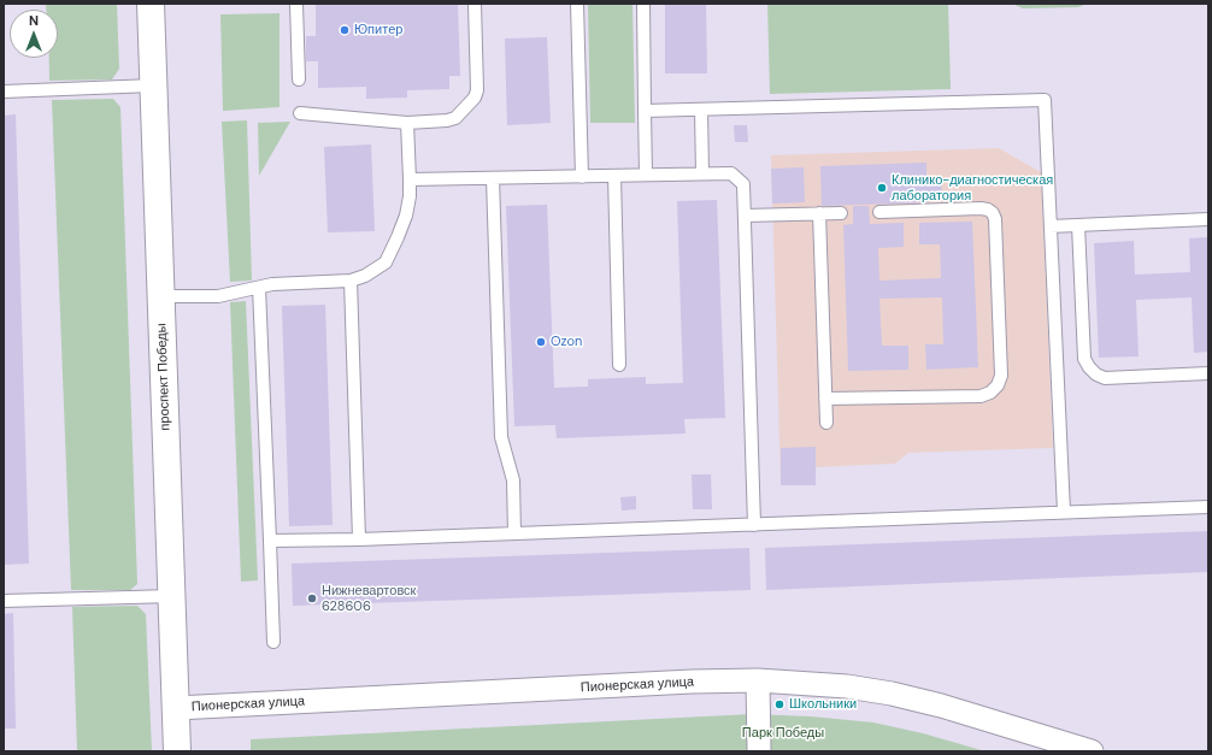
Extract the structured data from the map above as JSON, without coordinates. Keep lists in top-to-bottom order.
{
  "streets": {
    "main road": ["проспект Победы"],
    "street": ["Пионерская улица"]
  },
  "crossings": [
    ["проспект Победы", "Пионерская улица"]
  ],
  "parks": ["Парк Победы"],
  "places": [
    "Юпитер",
    "Клинико-диагностическая лаборатория",
    "Ozon",
    "Нижневартовск 628606",
    "Школьники"
  ],
  "north": "top"
}
